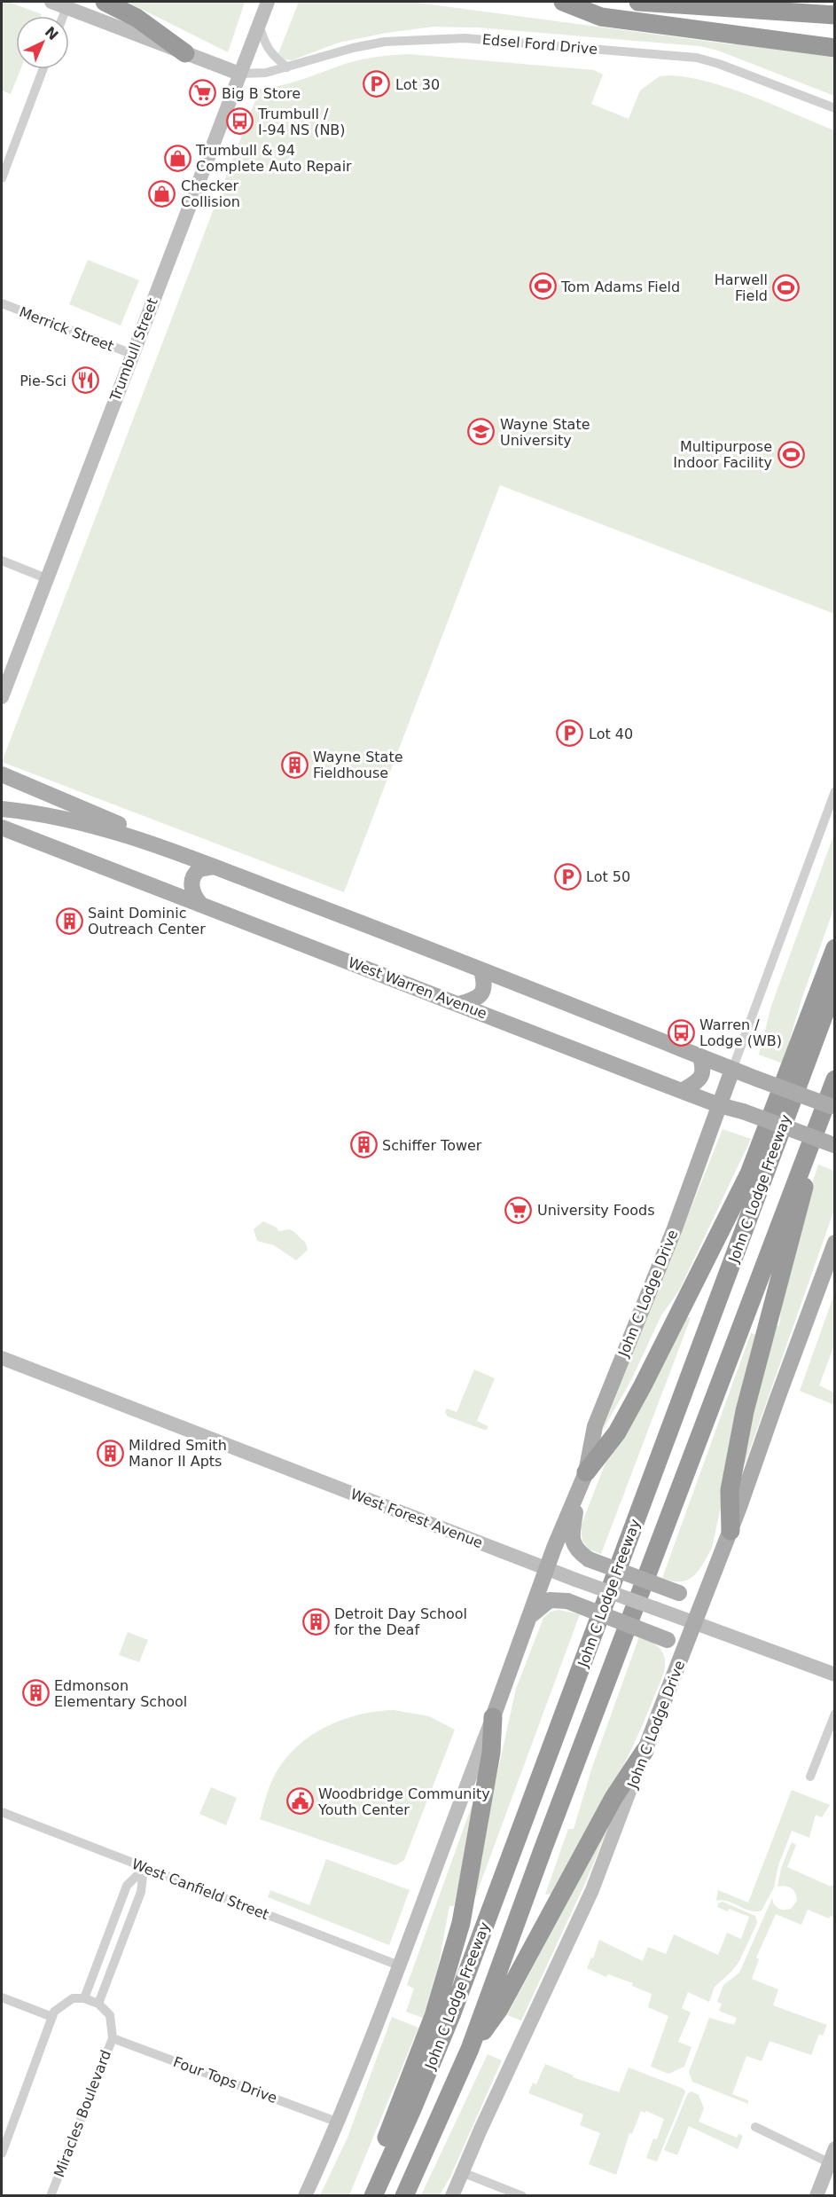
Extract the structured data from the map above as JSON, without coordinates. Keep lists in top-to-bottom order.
{
  "streets": {
    "highway": ["John C Lodge Freeway"],
    "main road": ["West Warren Avenue", "John C Lodge Drive"],
    "street": [
      "Edsel Ford Drive",
      "Merrick Street",
      "Trumbull Street",
      "West Forest Avenue",
      "West Canfield Street",
      "Four Tops Drive",
      "Miracles Boulevard"
    ]
  },
  "crossings": [
    ["Edsel Ford Drive", "Trumbull Street"],
    ["Merrick Street", "Trumbull Street"],
    ["West Warren Avenue", "John C Lodge Drive"],
    ["John C Lodge Drive", "West Forest Avenue"],
    ["John C Lodge Drive", "West Canfield Street"],
    ["John C Lodge Drive", "Four Tops Drive"],
    ["Four Tops Drive", "Miracles Boulevard"]
  ],
  "places": {
    "parking": ["Lot 30", "Lot 40", "Lot 50"],
    "supermarket": ["Big B Store", "University Foods"],
    "bus stop": ["Trumbull / I-94 NS (NB)", "Warren / Lodge (WB)"],
    "shop": ["Trumbull & 94 Complete Auto Repair", "Checker Collision"],
    "sports": ["Tom Adams Field", "Harwell Field", "Multipurpose Indoor Facility"],
    "restaurant": ["Pie-Sci"],
    "school or university": ["Wayne State University"],
    "building": [
      "Wayne State Fieldhouse",
      "Saint Dominic Outreach Center",
      "Schiffer Tower",
      "Mildred Smith Manor II Apts",
      "Detroit Day School for the Deaf",
      "Edmonson Elementary School"
    ],
    "public building": ["Woodbridge Community Youth Center"]
  },
  "north": "top right"
}
